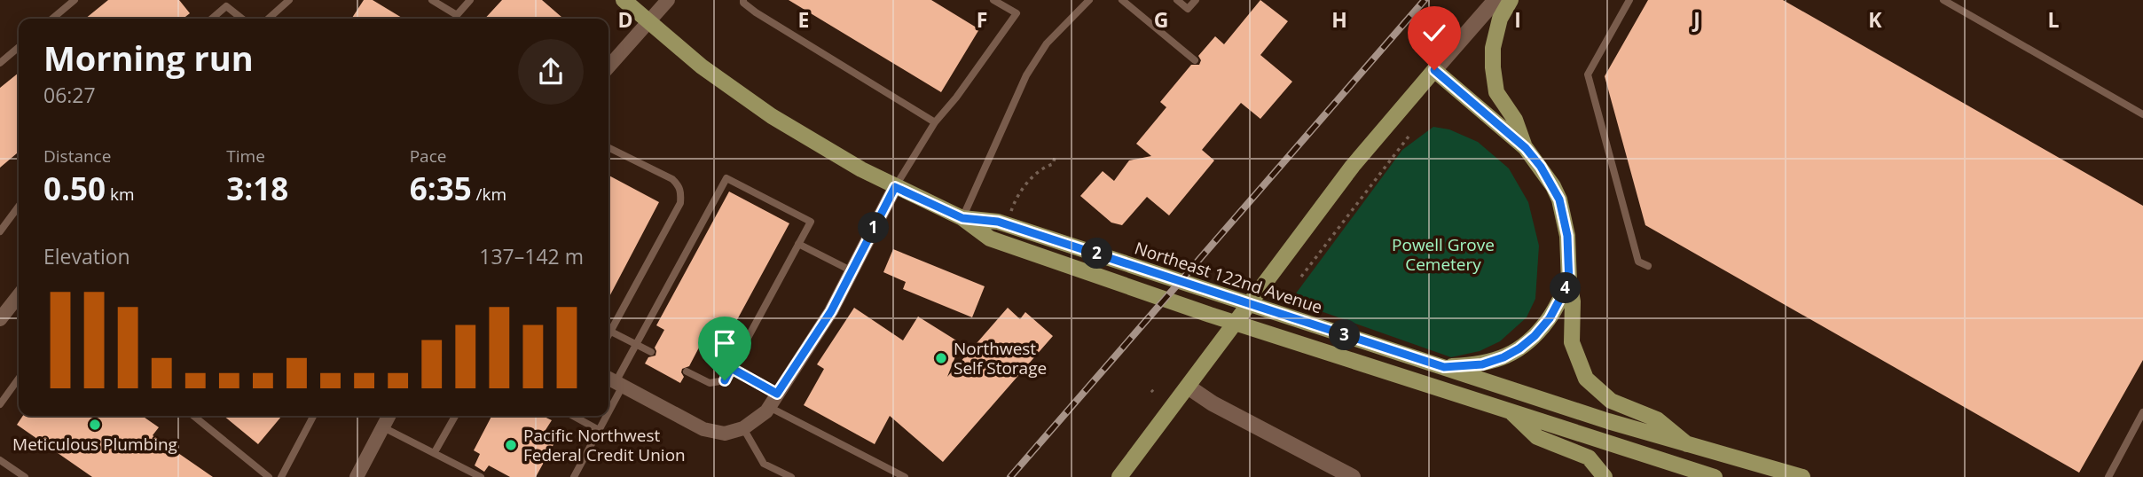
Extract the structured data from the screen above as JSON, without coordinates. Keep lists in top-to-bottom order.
{
  "streets": {
    "main road": ["Northeast 122nd Avenue"]
  },
  "parks": ["Powell Grove Cemetery"],
  "places": ["Northwest Self Storage", "Meticulous Plumbing", "Pacific Northwest Federal Credit Union"],
  "page": {
    "heading": ["Morning run", "06:27"],
    "stats": [
      ["Distance", "0.50 km"],
      ["Time", "3:18"],
      ["Pace", "6:35 /km"]
    ],
    "pins": [
      "1",
      "2",
      "4",
      "3"
    ],
    "chart": ["Elevation", "137–142 m"]
  },
  "grid": {
    "columns": [
      "D",
      "E",
      "F",
      "G",
      "H",
      "I",
      "J",
      "K",
      "L"
    ]
  }
}
